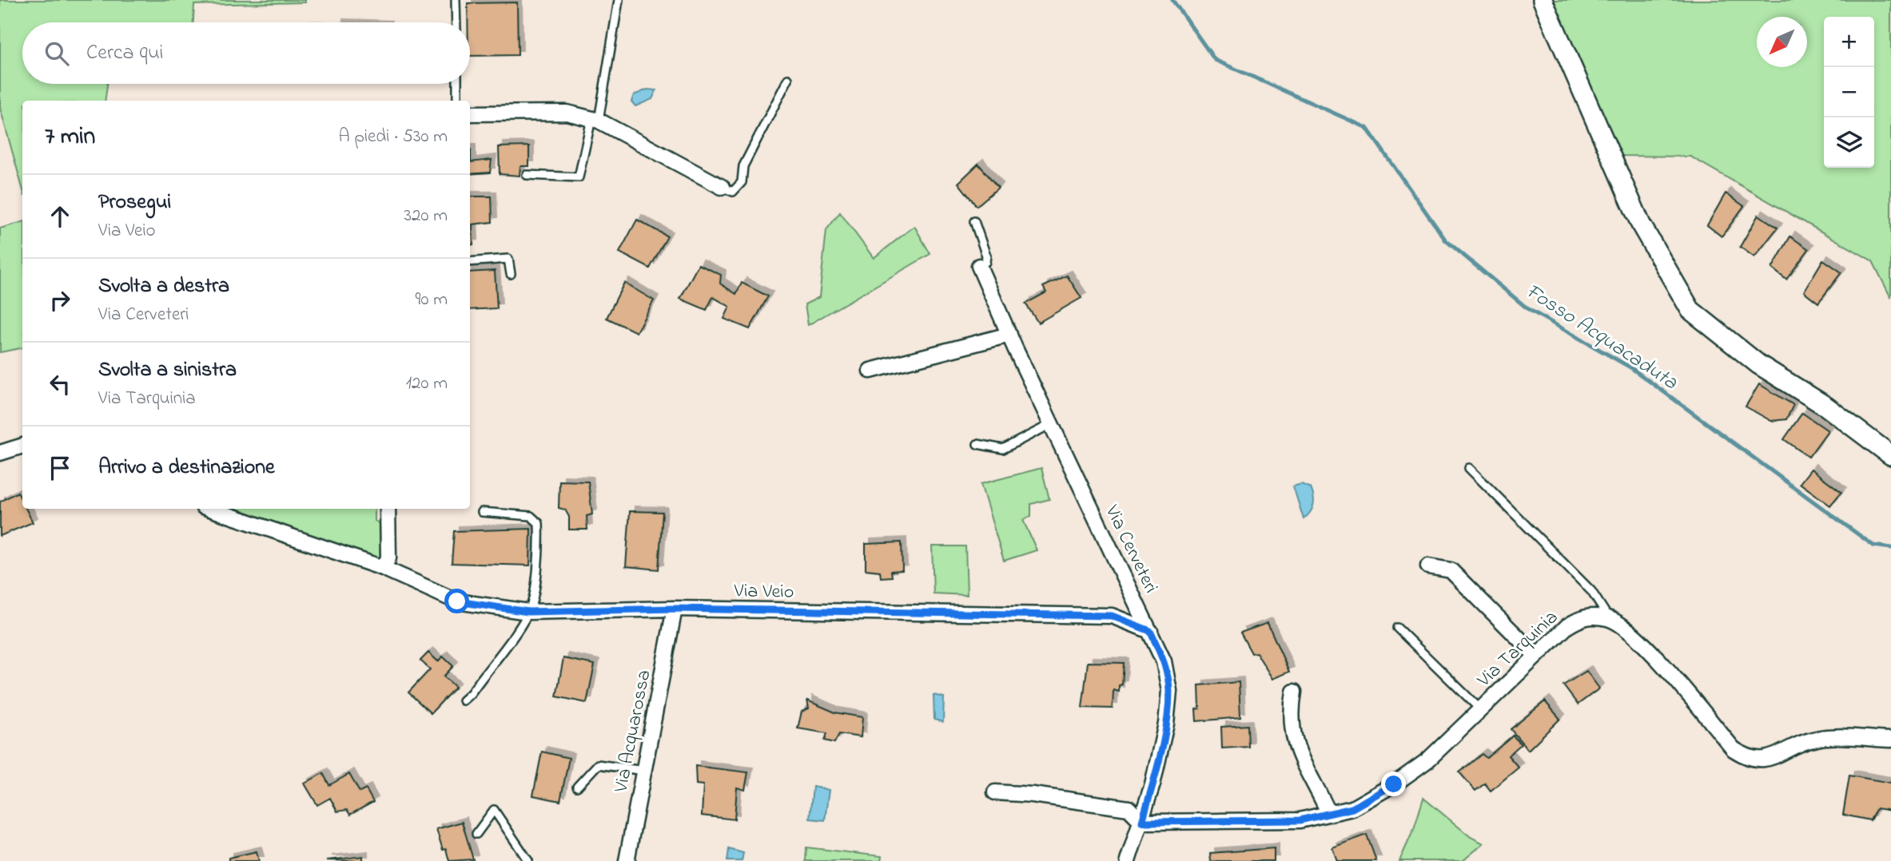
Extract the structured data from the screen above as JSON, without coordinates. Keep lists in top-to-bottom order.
{
  "streets": {
    "street": [
      "Via Cerveteri",
      "Via Veio",
      "Via Tarquinia",
      "Via Acquarossa"
    ]
  },
  "crossings": [
    ["Via Cerveteri", "Via Veio"],
    ["Via Cerveteri", "Via Tarquinia"],
    ["Via Veio", "Via Acquarossa"]
  ],
  "water": ["Fosso Acquacaduta"],
  "north": "bottom left",
  "page": {
    "map_buttons": ["+", "−"],
    "search": "Cerca qui",
    "heading": ["7 min", "A piedi · 530 m"],
    "list": [
      ["Prosegui", "Via Veio", "320 m"],
      ["Svolta a destra", "Via Cerveteri", "90 m"],
      ["Svolta a sinistra", "Via Tarquinia", "120 m"],
      "Arrivo a destinazione"
    ]
  }
}
